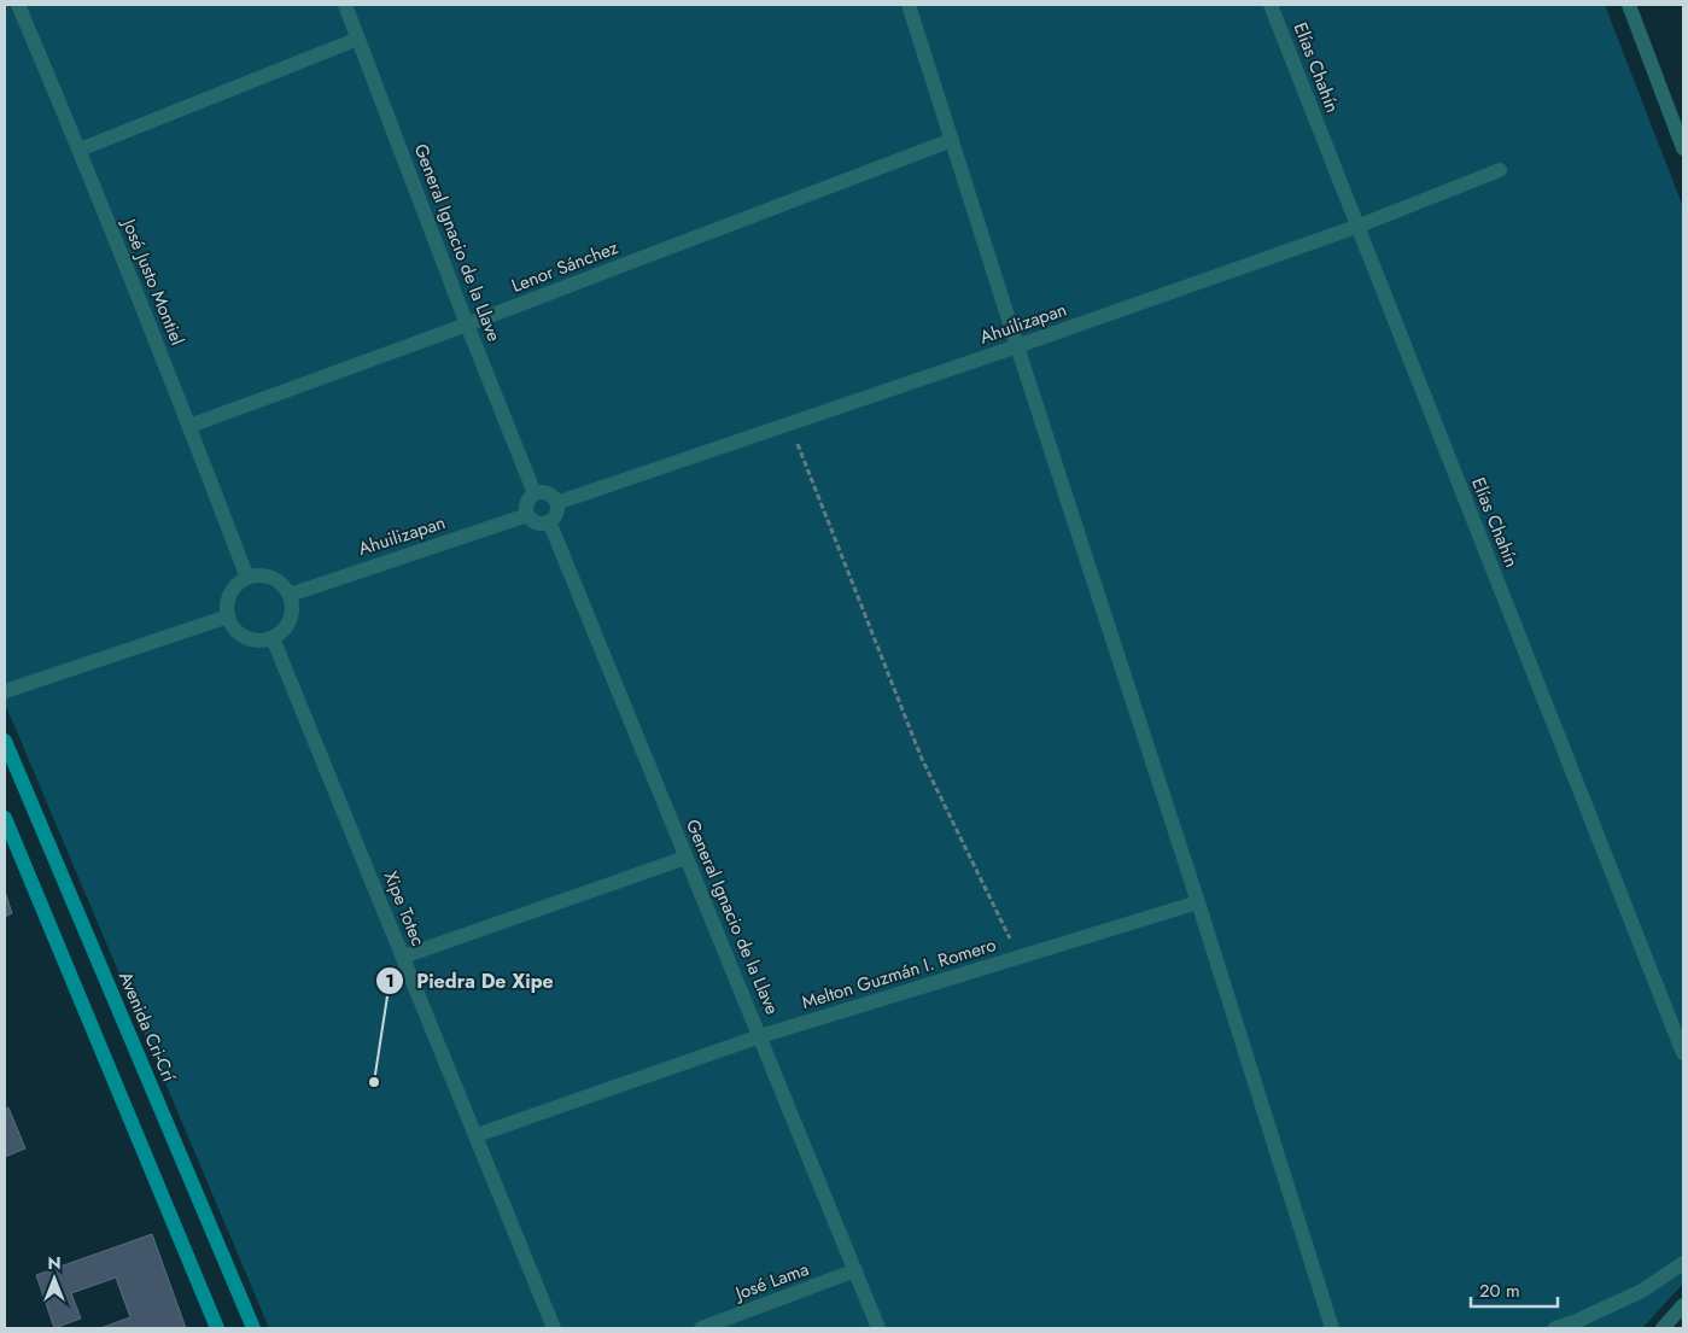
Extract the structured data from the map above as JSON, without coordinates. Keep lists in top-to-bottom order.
{
  "streets": {
    "main road": ["Avenida Cri-Crí"],
    "street": [
      "Elías Chahín",
      "General Ignacio de la Llave",
      "Lenor Sánchez",
      "José Justo Montiel",
      "Ahuilizapan",
      "Xipe Totec",
      "Melton Guzmán I. Romero",
      "José Lama"
    ]
  },
  "crossings": [
    ["Elías Chahín", "Ahuilizapan"],
    ["General Ignacio de la Llave", "Lenor Sánchez"],
    ["General Ignacio de la Llave", "Ahuilizapan"],
    ["General Ignacio de la Llave", "Melton Guzmán I. Romero"],
    ["General Ignacio de la Llave", "José Lama"],
    ["Lenor Sánchez", "José Justo Montiel"],
    ["José Justo Montiel", "Ahuilizapan"],
    ["José Justo Montiel", "Xipe Totec"],
    ["Ahuilizapan", "Xipe Totec"],
    ["Xipe Totec", "Melton Guzmán I. Romero"]
  ],
  "places": ["Piedra De Xipe"],
  "scale_bar": "20 m",
  "north": "top"
}
